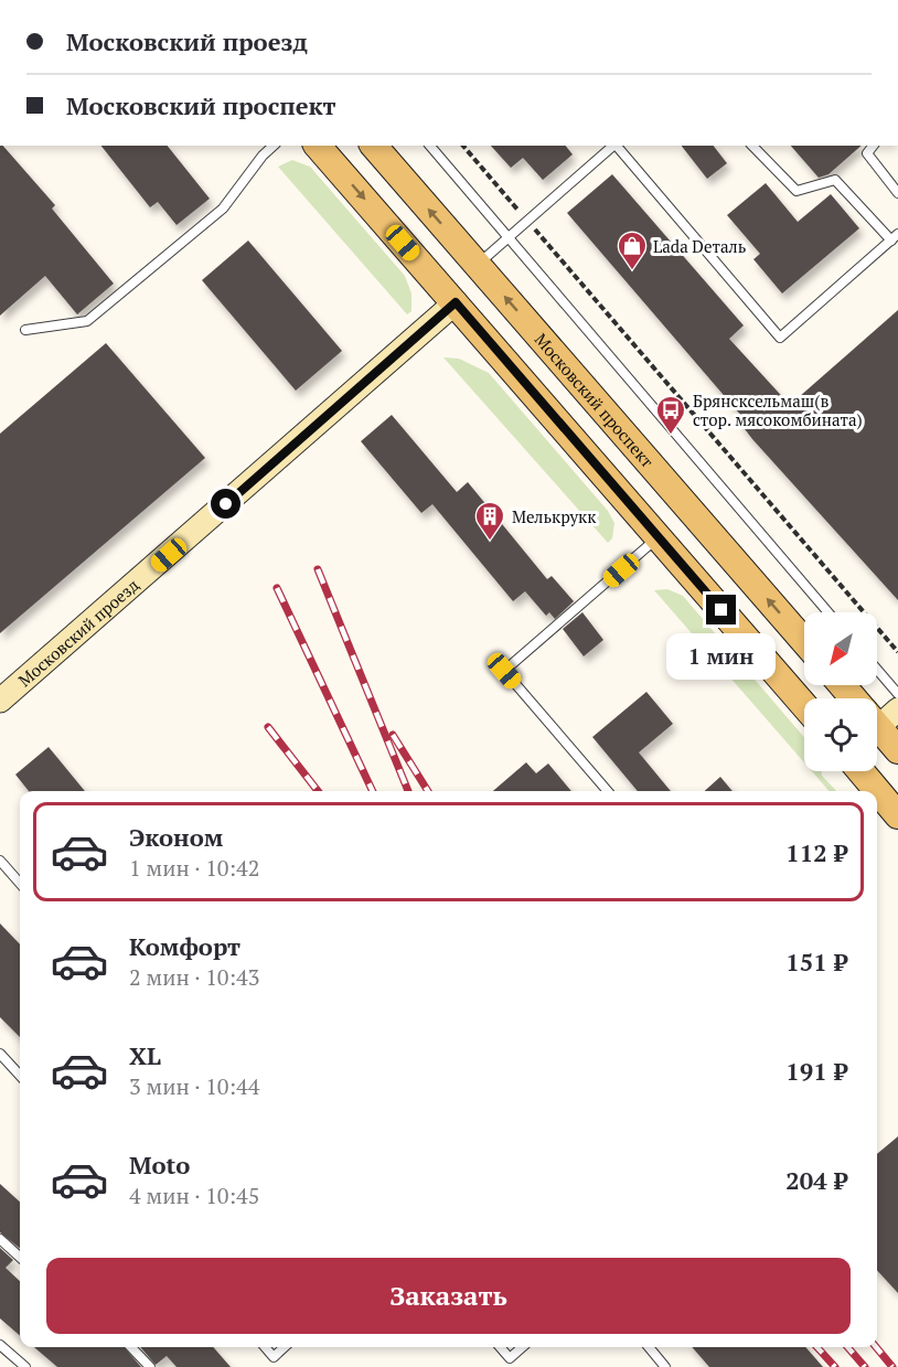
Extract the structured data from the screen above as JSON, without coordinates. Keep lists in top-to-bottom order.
{
  "streets": {
    "main road": ["Московский проспект"],
    "street": ["Московский проезд"]
  },
  "places": {
    "shop": ["Lada Dеталь"],
    "bus stop": ["Брянсксельмаш(в стор. мясокомбината)"],
    "building": ["Мелькрукк"]
  },
  "north": "bottom left",
  "page": {
    "banner": ["Московский проезд", "Московский проспект"],
    "bubble": "1 мин",
    "list": [
      {
        "name": "Эконом",
        "note": "1 мин · 10:42",
        "value": "112 ₽"
      },
      {
        "name": "Комфорт",
        "note": "2 мин · 10:43",
        "value": "151 ₽"
      },
      {
        "name": "XL",
        "note": "3 мин · 10:44",
        "value": "191 ₽"
      },
      {
        "name": "Moto",
        "note": "4 мин · 10:45",
        "value": "204 ₽"
      }
    ],
    "buttons": "Заказать"
  }
}
